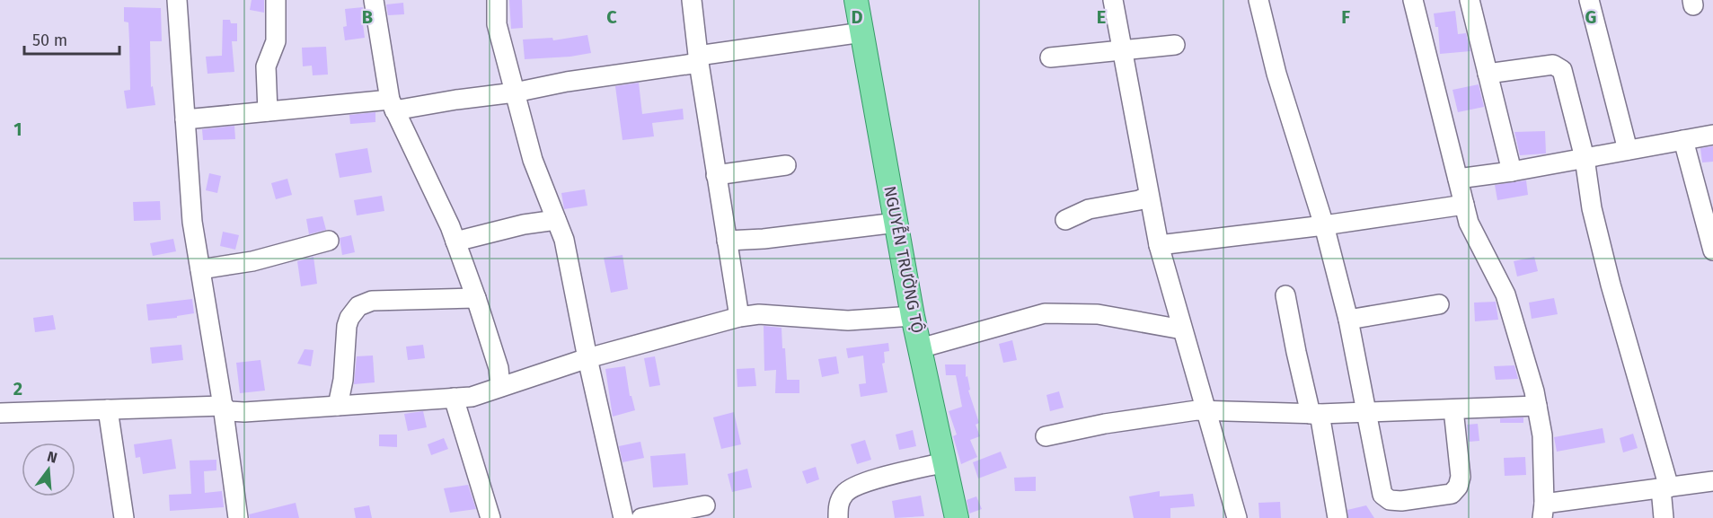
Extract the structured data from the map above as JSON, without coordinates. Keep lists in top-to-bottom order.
{
  "streets": {
    "main road": ["NGUYỄN TRƯỜNG TỘ"]
  },
  "scale_bar": "50 m",
  "north": "top",
  "grid": {
    "columns": [
      "B",
      "C",
      "D",
      "E",
      "F",
      "G"
    ],
    "rows": ["1", "2"]
  }
}
